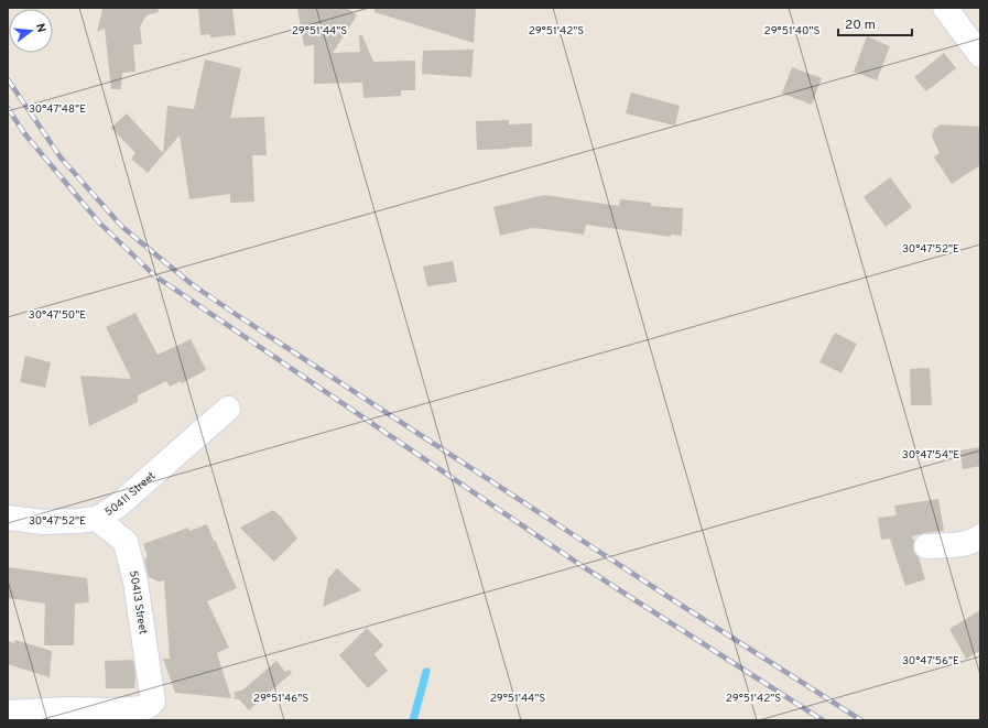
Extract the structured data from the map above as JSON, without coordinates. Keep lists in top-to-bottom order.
{
  "streets": {
    "street": ["50411 Street", "50413 Street"]
  },
  "crossings": [
    ["50411 Street", "50413 Street"]
  ],
  "scale_bar": "20 m",
  "north": "right",
  "coordinates": [
    "29°51'44\"S",
    "29°51'42\"S",
    "29°51'40\"S",
    "30°47'48\"E",
    "30°47'52\"E",
    "30°47'50\"E",
    "30°47'54\"E",
    "30°47'56\"E",
    "29°51'46\"S"
  ]
}
